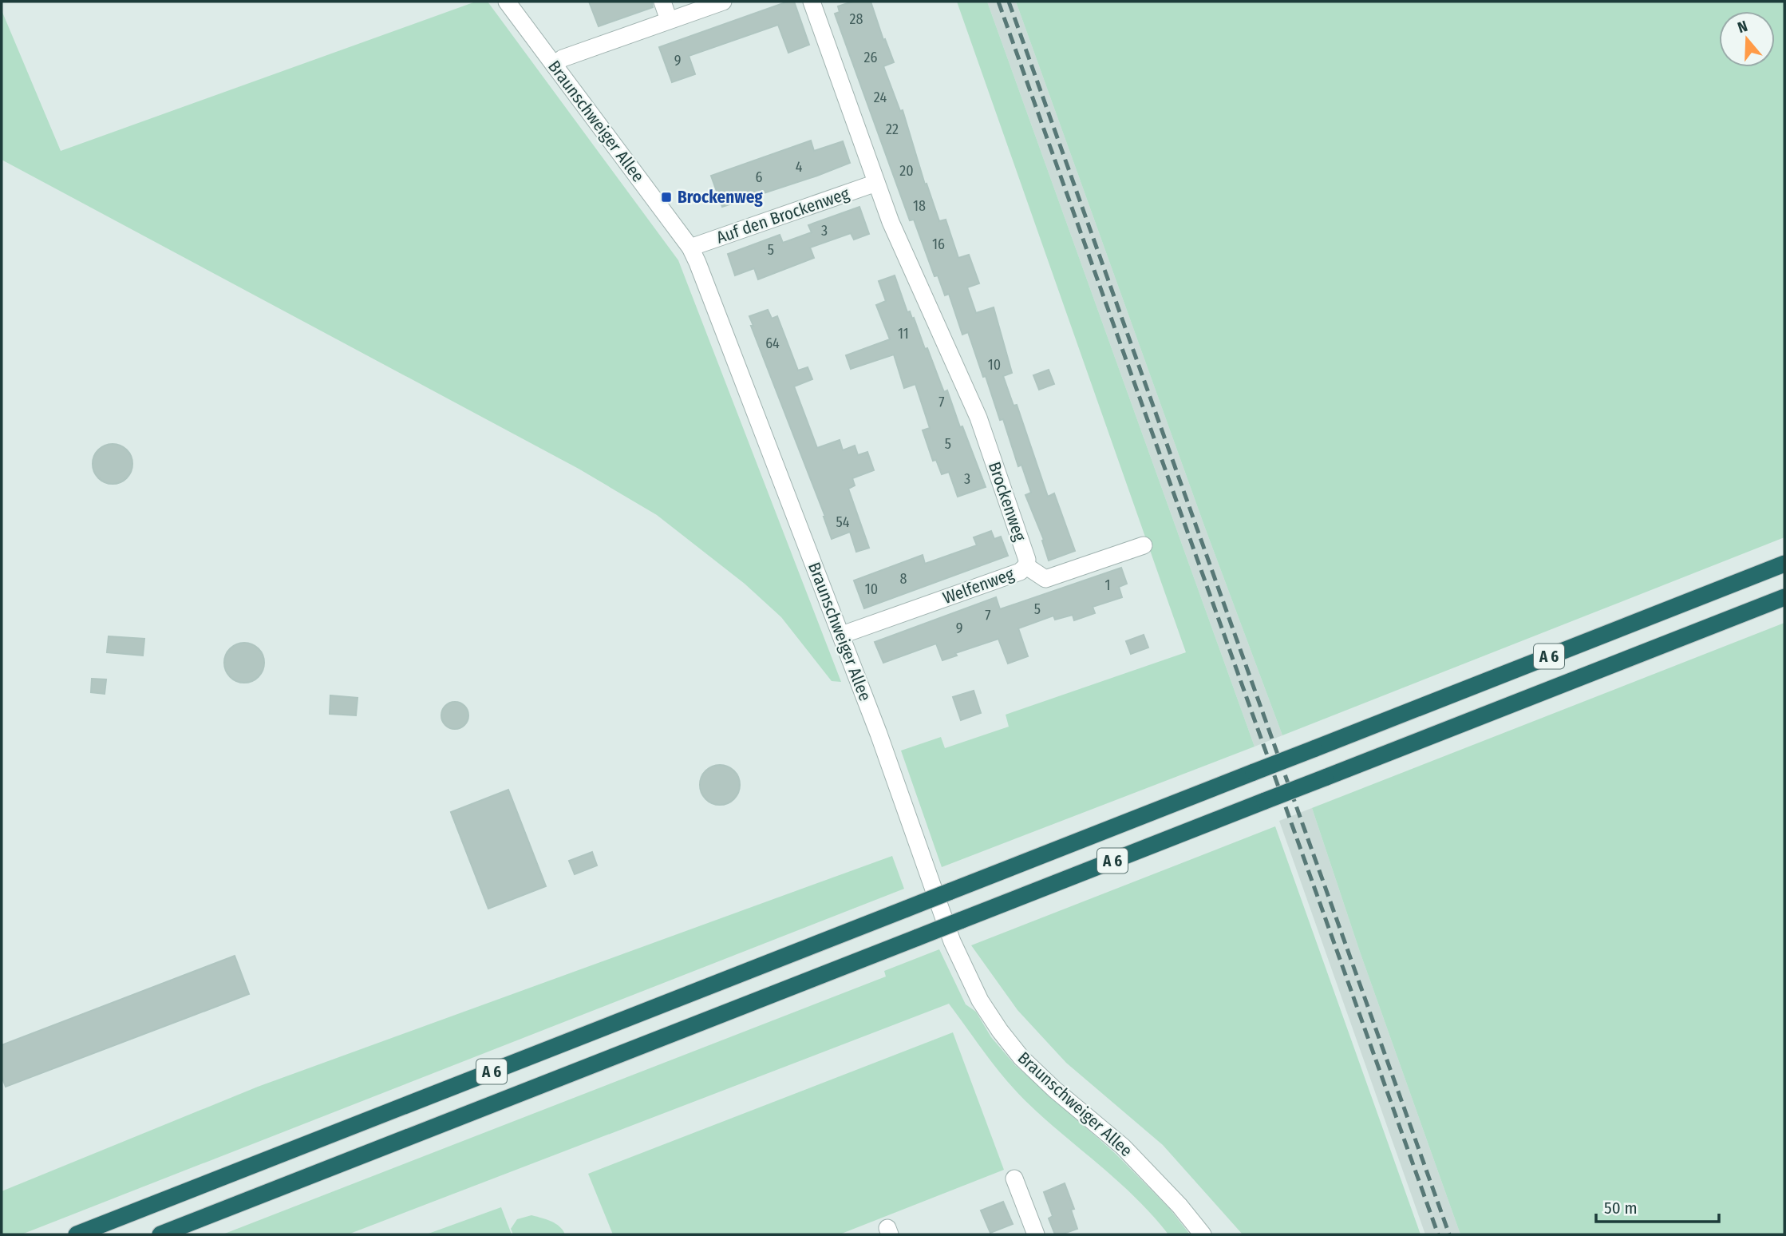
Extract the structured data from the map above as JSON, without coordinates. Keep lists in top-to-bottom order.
{
  "streets": {
    "highway": ["A 6"],
    "street": [
      "Braunschweiger Allee",
      "Auf den Brockenweg",
      "Brockenweg",
      "Welfenweg"
    ]
  },
  "crossings": [
    ["Braunschweiger Allee", "Auf den Brockenweg"],
    ["Braunschweiger Allee", "Welfenweg"],
    ["Auf den Brockenweg", "Brockenweg"],
    ["Brockenweg", "Welfenweg"]
  ],
  "places": {
    "transit": ["Brockenweg"]
  },
  "house_numbers": [
    "28",
    "26",
    "9",
    "24",
    "22",
    "4",
    "20",
    "6",
    "18",
    "3",
    "16",
    "5",
    "11",
    "64",
    "10",
    "7",
    "5",
    "3",
    "54",
    "8",
    "1",
    "10",
    "5",
    "7",
    "9"
  ],
  "scale_bar": "50 m",
  "north": "top"
}
